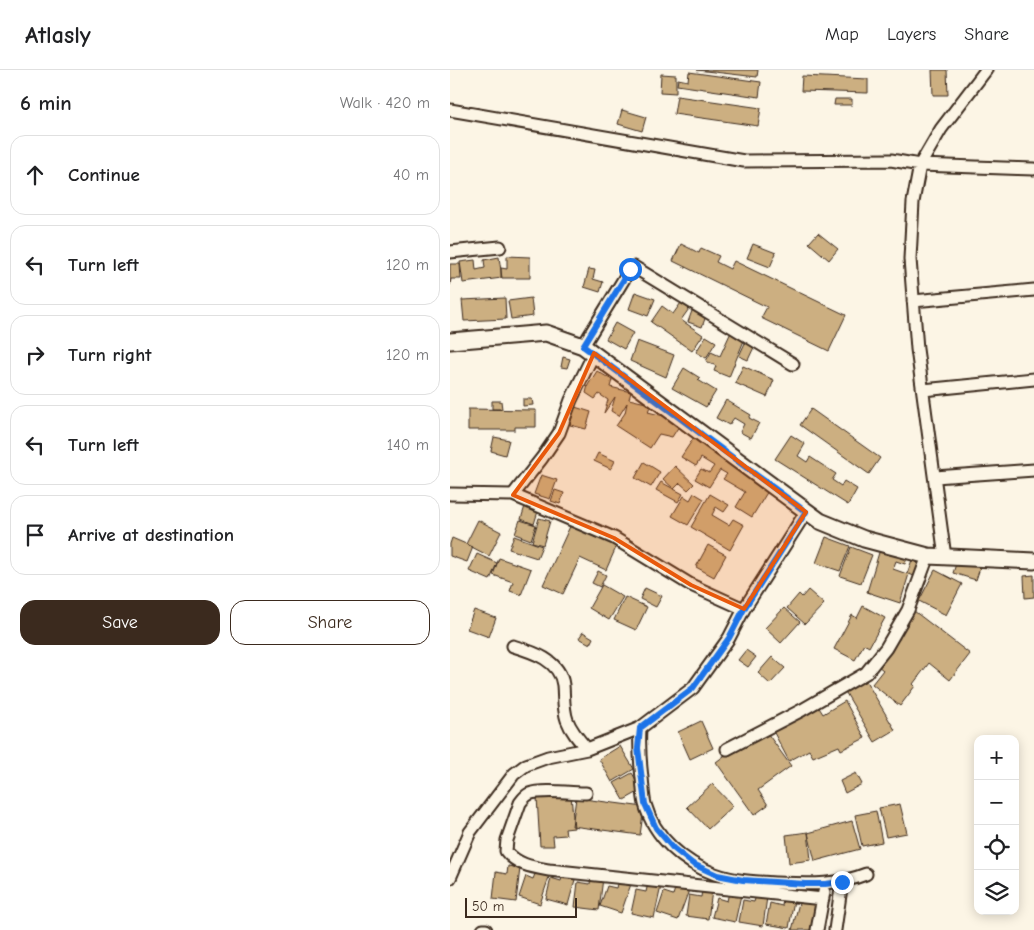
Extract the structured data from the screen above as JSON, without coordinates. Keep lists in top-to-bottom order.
{
  "scale_bar": "50 m",
  "page": {
    "header": "Atlasly",
    "nav": ["Map", "Layers", "Share"],
    "heading": ["6 min", "Walk · 420 m"],
    "list": [
      ["Continue", "40 m"],
      ["Turn left", "120 m"],
      ["Turn right", "120 m"],
      ["Turn left", "140 m"],
      "Arrive at destination"
    ],
    "buttons": ["Save", "Share"],
    "map_buttons": ["+", "−"],
    "scale": "50 m"
  }
}
